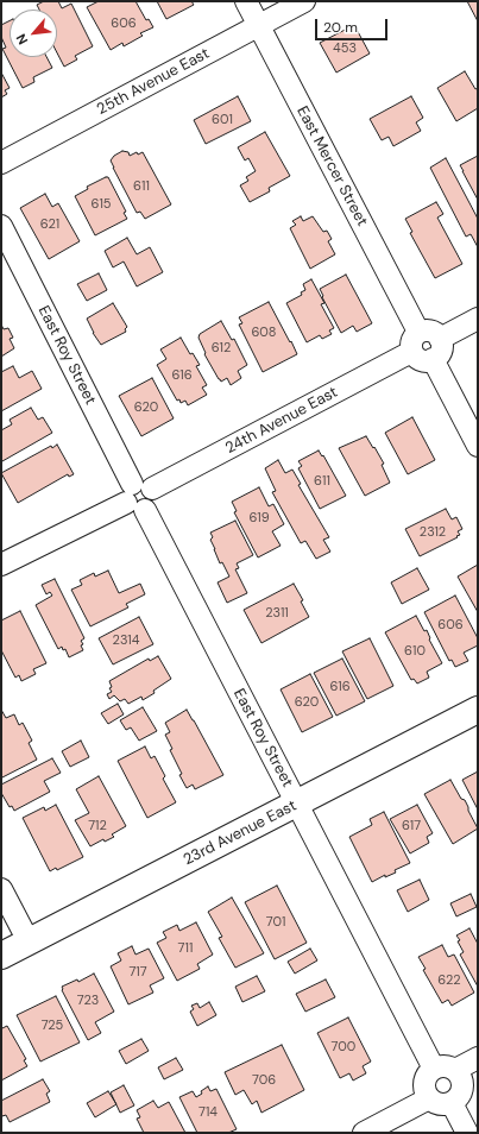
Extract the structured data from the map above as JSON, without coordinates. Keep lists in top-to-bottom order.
{
  "streets": {
    "main road": ["23rd Avenue East"],
    "street": [
      "25th Avenue East",
      "East Mercer Street",
      "East Roy Street",
      "24th Avenue East"
    ]
  },
  "crossings": [
    ["25th Avenue East", "East Mercer Street"],
    ["East Mercer Street", "24th Avenue East"],
    ["East Roy Street", "24th Avenue East"],
    ["East Roy Street", "23rd Avenue East"]
  ],
  "house_numbers": [
    "606",
    "453",
    "601",
    "611",
    "615",
    "621",
    "608",
    "612",
    "616",
    "620",
    "611",
    "619",
    "2312",
    "2311",
    "606",
    "2314",
    "610",
    "616",
    "620",
    "712",
    "617",
    "701",
    "711",
    "717",
    "622",
    "723",
    "725",
    "700",
    "706",
    "714"
  ],
  "scale_bar": "20 m",
  "north": "bottom left"
}
